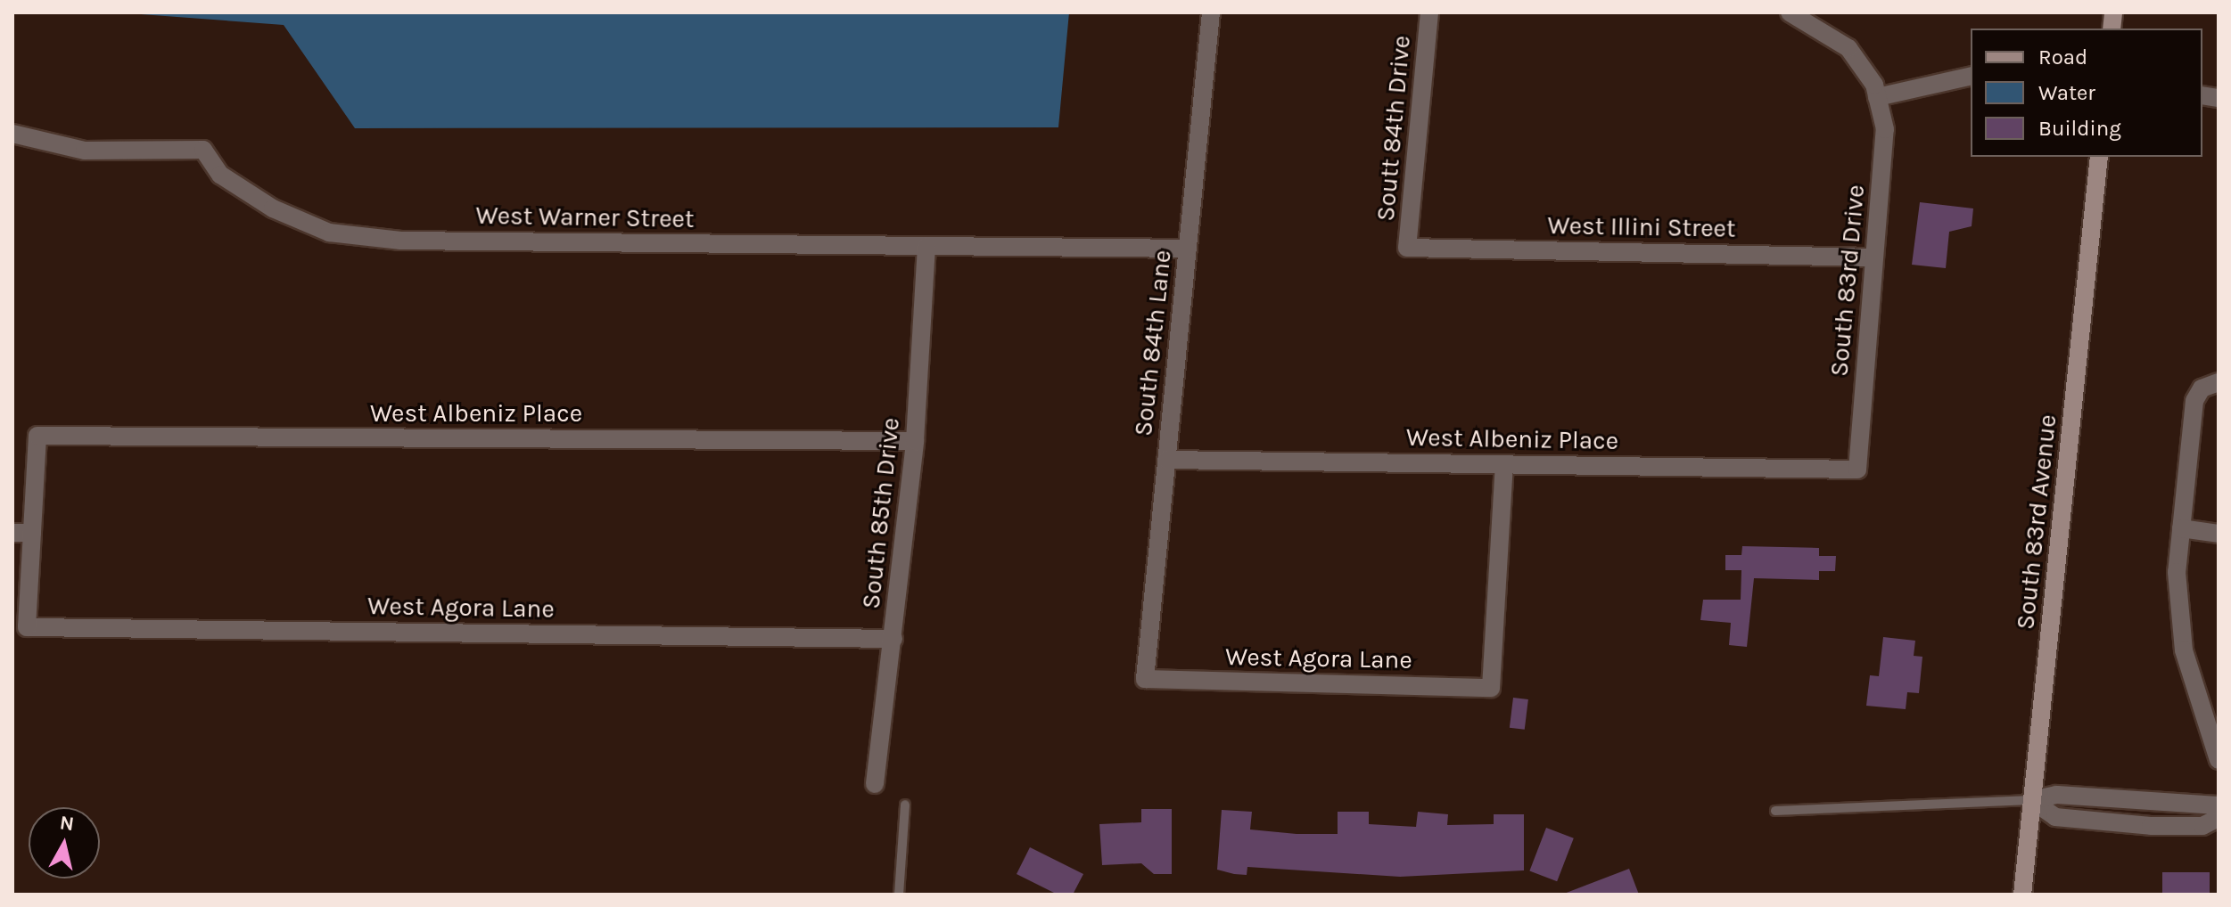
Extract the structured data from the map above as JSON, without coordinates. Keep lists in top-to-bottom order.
{
  "streets": {
    "main road": ["South 83rd Avenue"],
    "street": [
      "Soutt 84th Drive",
      "West Warner Street",
      "West Illini Street",
      "South 83rd Drive",
      "South 84th Lane",
      "West Albeniz Place",
      "South 85th Drive",
      "West Agora Lane"
    ]
  },
  "crossings": [
    ["Soutt 84th Drive", "West Illini Street"],
    ["West Warner Street", "South 84th Lane"],
    ["West Warner Street", "South 85th Drive"],
    ["West Illini Street", "South 83rd Drive"],
    ["South 83rd Drive", "West Albeniz Place"],
    ["South 84th Lane", "West Albeniz Place"],
    ["South 84th Lane", "West Agora Lane"],
    ["West Albeniz Place", "South 85th Drive"],
    ["West Albeniz Place", "West Agora Lane"],
    ["South 85th Drive", "West Agora Lane"]
  ],
  "legend": ["Road", "Water", "Building"],
  "north": "top"
}
